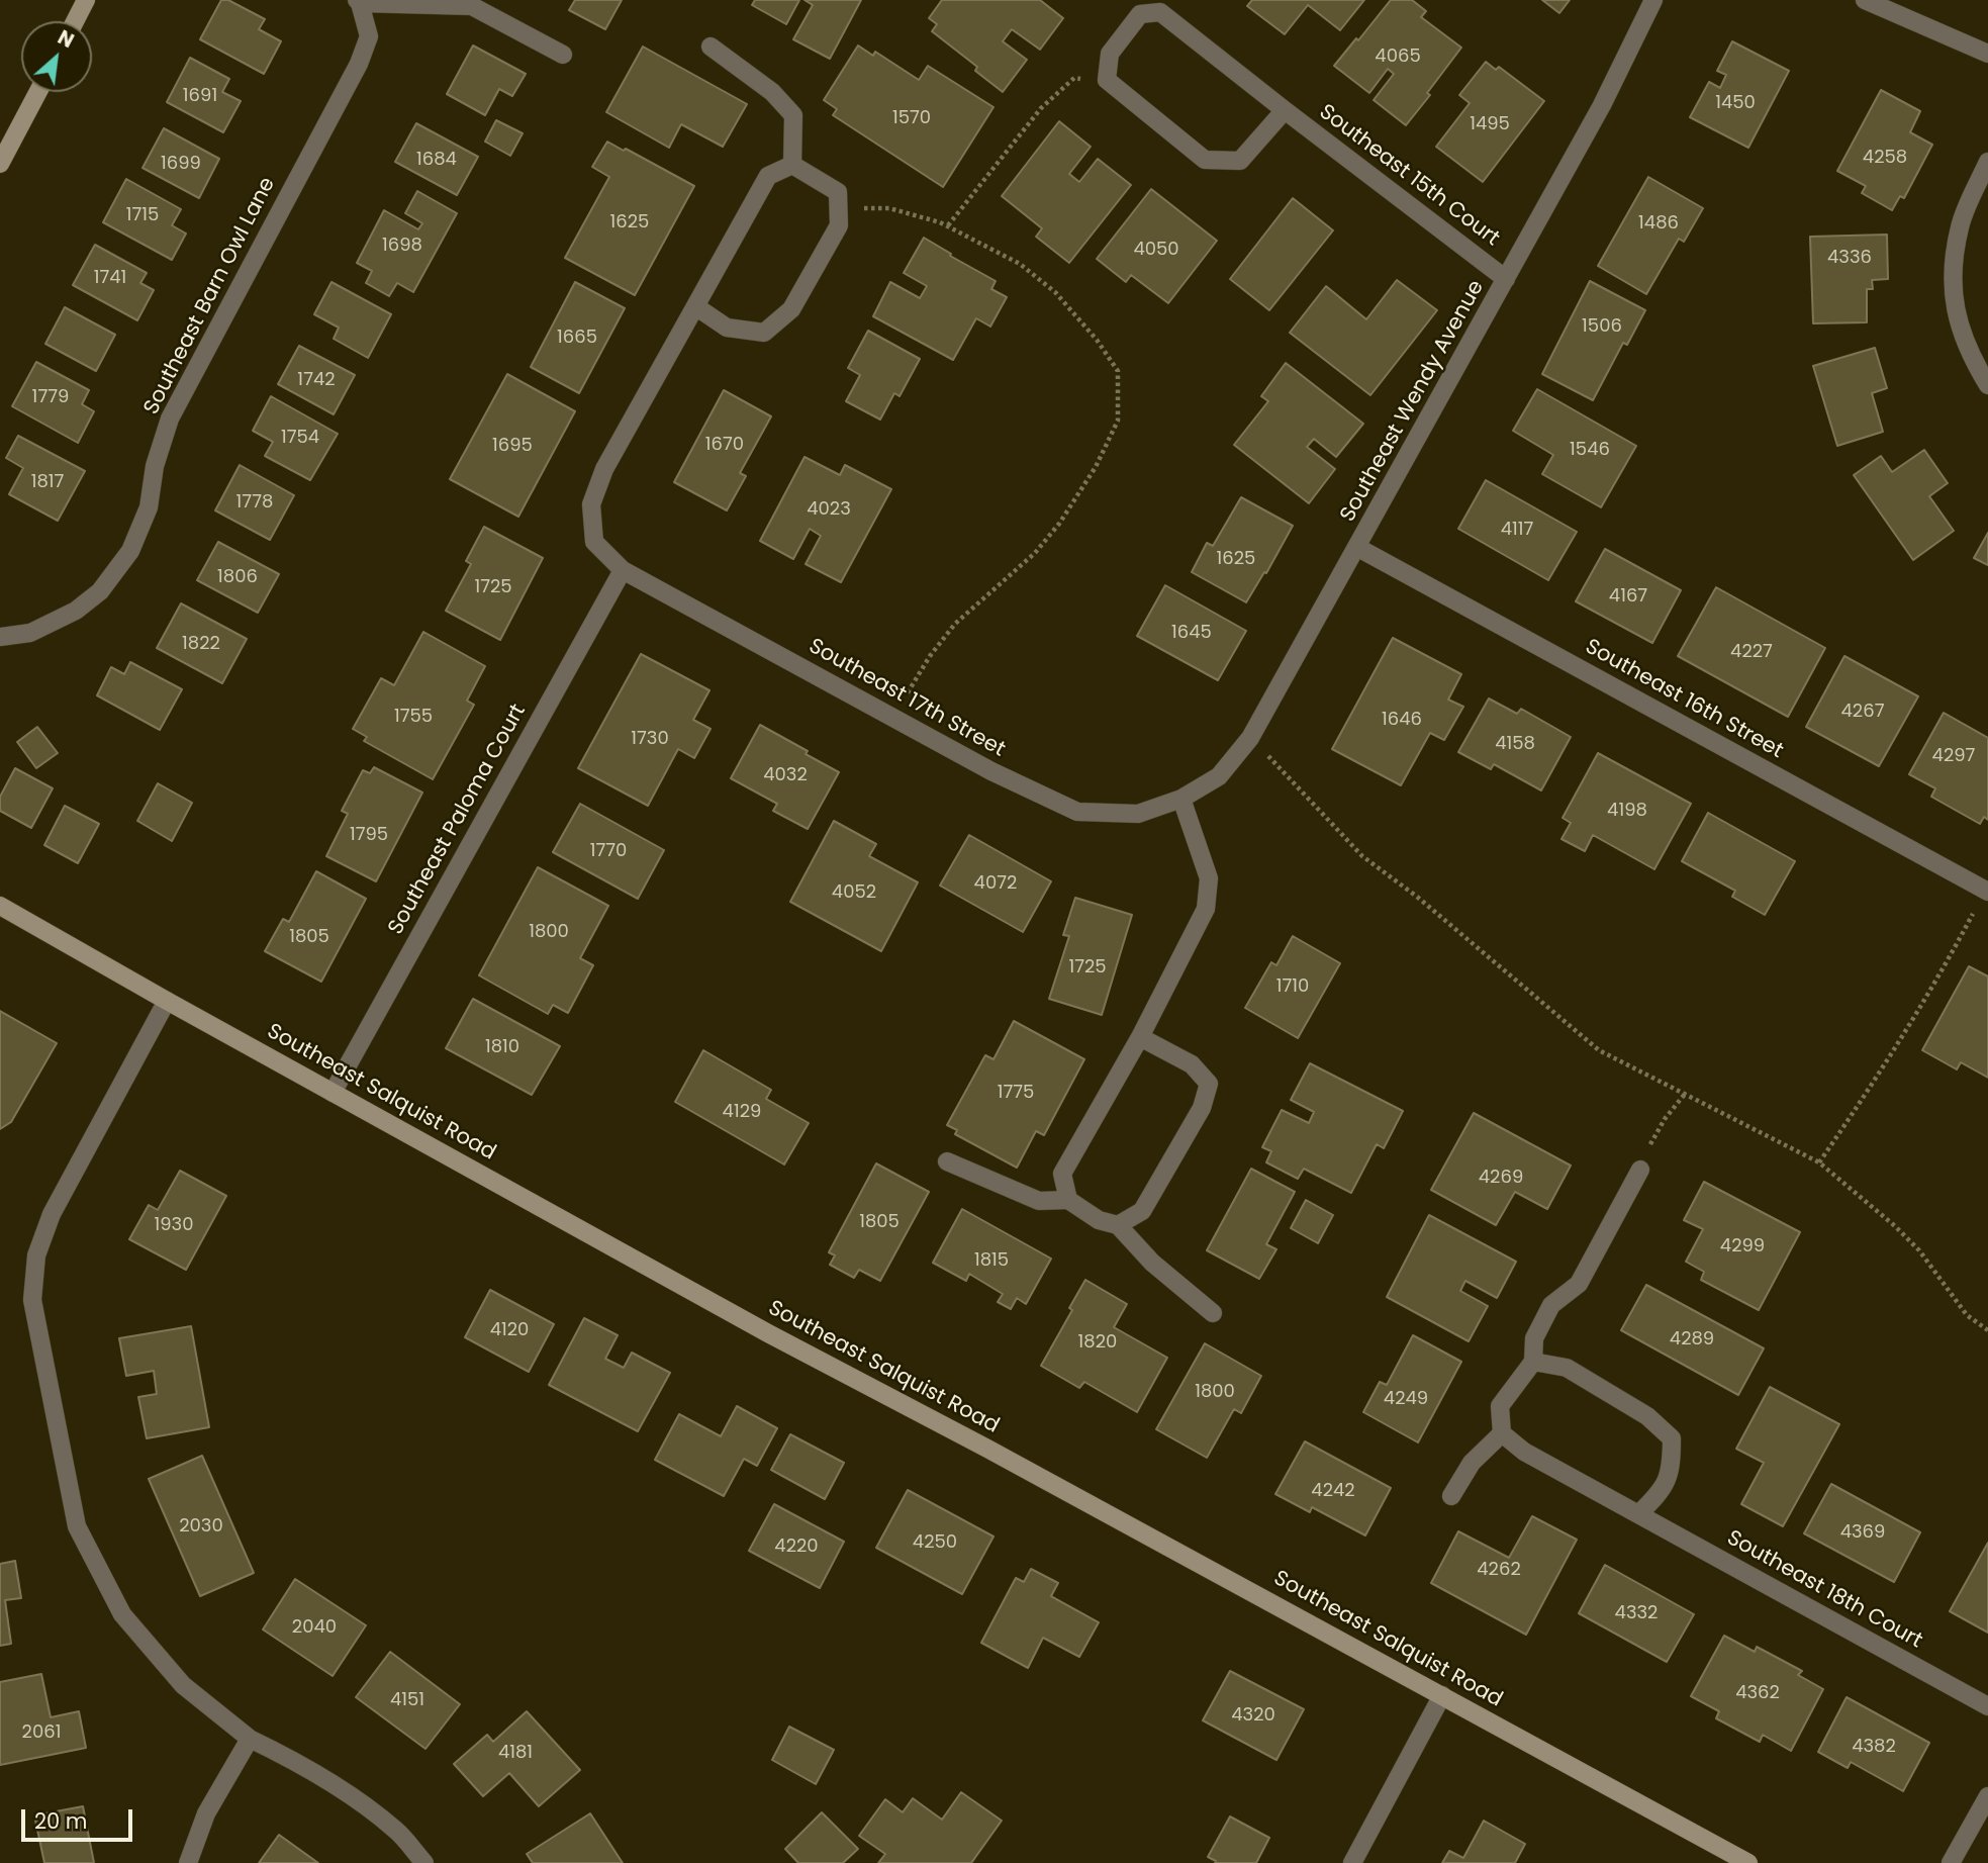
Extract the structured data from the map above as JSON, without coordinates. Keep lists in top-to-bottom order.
{
  "streets": {
    "street": [
      "Southeast 15th Court",
      "Southeast Barn Owl Lane",
      "Southeast Wendy Avenue",
      "Southeast 17th Street",
      "Southeast 16th Street",
      "Southeast Paloma Court",
      "Southeast Salquist Road",
      "Southeast 18th Court"
    ]
  },
  "crossings": [
    ["Southeast 15th Court", "Southeast Wendy Avenue"],
    ["Southeast Wendy Avenue", "Southeast 17th Street"],
    ["Southeast Wendy Avenue", "Southeast 16th Street"],
    ["Southeast 17th Street", "Southeast Paloma Court"],
    ["Southeast Paloma Court", "Southeast Salquist Road"]
  ],
  "house_numbers": [
    "4065",
    "1691",
    "1450",
    "1570",
    "1495",
    "4258",
    "1684",
    "1699",
    "1715",
    "1625",
    "1486",
    "1698",
    "4050",
    "4336",
    "1741",
    "1506",
    "1665",
    "1742",
    "1779",
    "1754",
    "1670",
    "1695",
    "1546",
    "1817",
    "1778",
    "4023",
    "4117",
    "1625",
    "1806",
    "1725",
    "4167",
    "1645",
    "1822",
    "4227",
    "4267",
    "1755",
    "1646",
    "1730",
    "4158",
    "4297",
    "4032",
    "4198",
    "1795",
    "1770",
    "4072",
    "4052",
    "1800",
    "1805",
    "1725",
    "1710",
    "1810",
    "1775",
    "4129",
    "4269",
    "1805",
    "1930",
    "4299",
    "1815",
    "4120",
    "4289",
    "1820",
    "1800",
    "4249",
    "4242",
    "2030",
    "4369",
    "4250",
    "4220",
    "4262",
    "4332",
    "2040",
    "4362",
    "4151",
    "4320",
    "2061",
    "4382",
    "4181"
  ],
  "scale_bar": "20 m",
  "north": "top right"
}
